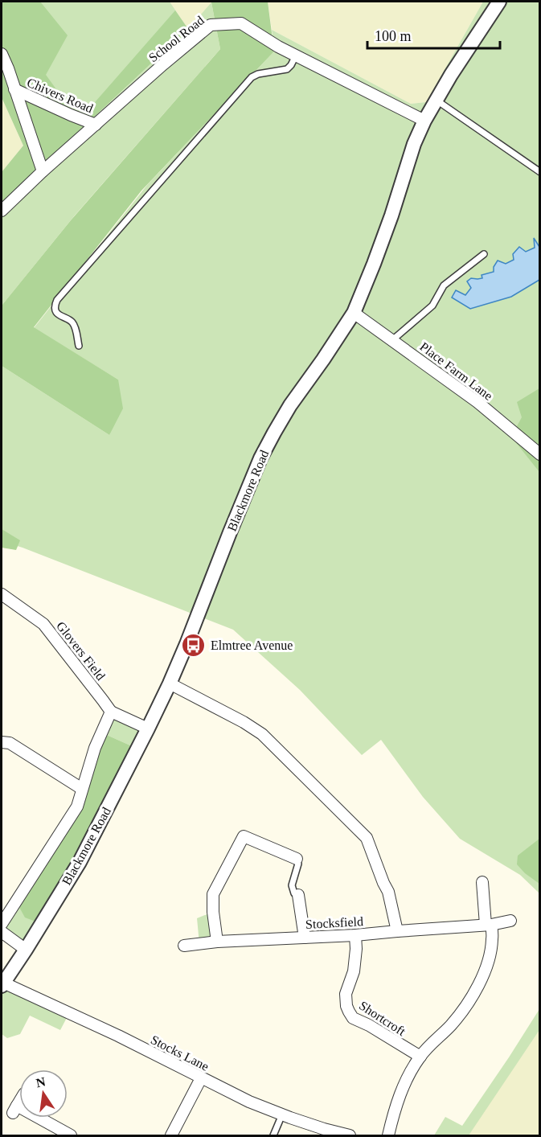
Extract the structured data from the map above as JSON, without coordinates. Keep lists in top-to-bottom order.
{
  "streets": {
    "street": [
      "School Road",
      "Chivers Road",
      "Place Farm Lane",
      "Blackmore Road",
      "Glovers Field",
      "Stocksfield",
      "Shortcroft",
      "Stocks Lane"
    ]
  },
  "crossings": [
    ["School Road", "Chivers Road"],
    ["School Road", "Blackmore Road"],
    ["Place Farm Lane", "Blackmore Road"],
    ["Blackmore Road", "Glovers Field"],
    ["Blackmore Road", "Stocks Lane"],
    ["Stocksfield", "Shortcroft"]
  ],
  "places": {
    "bus stop": ["Elmtree Avenue"]
  },
  "scale_bar": "100 m",
  "north": "top"
}
